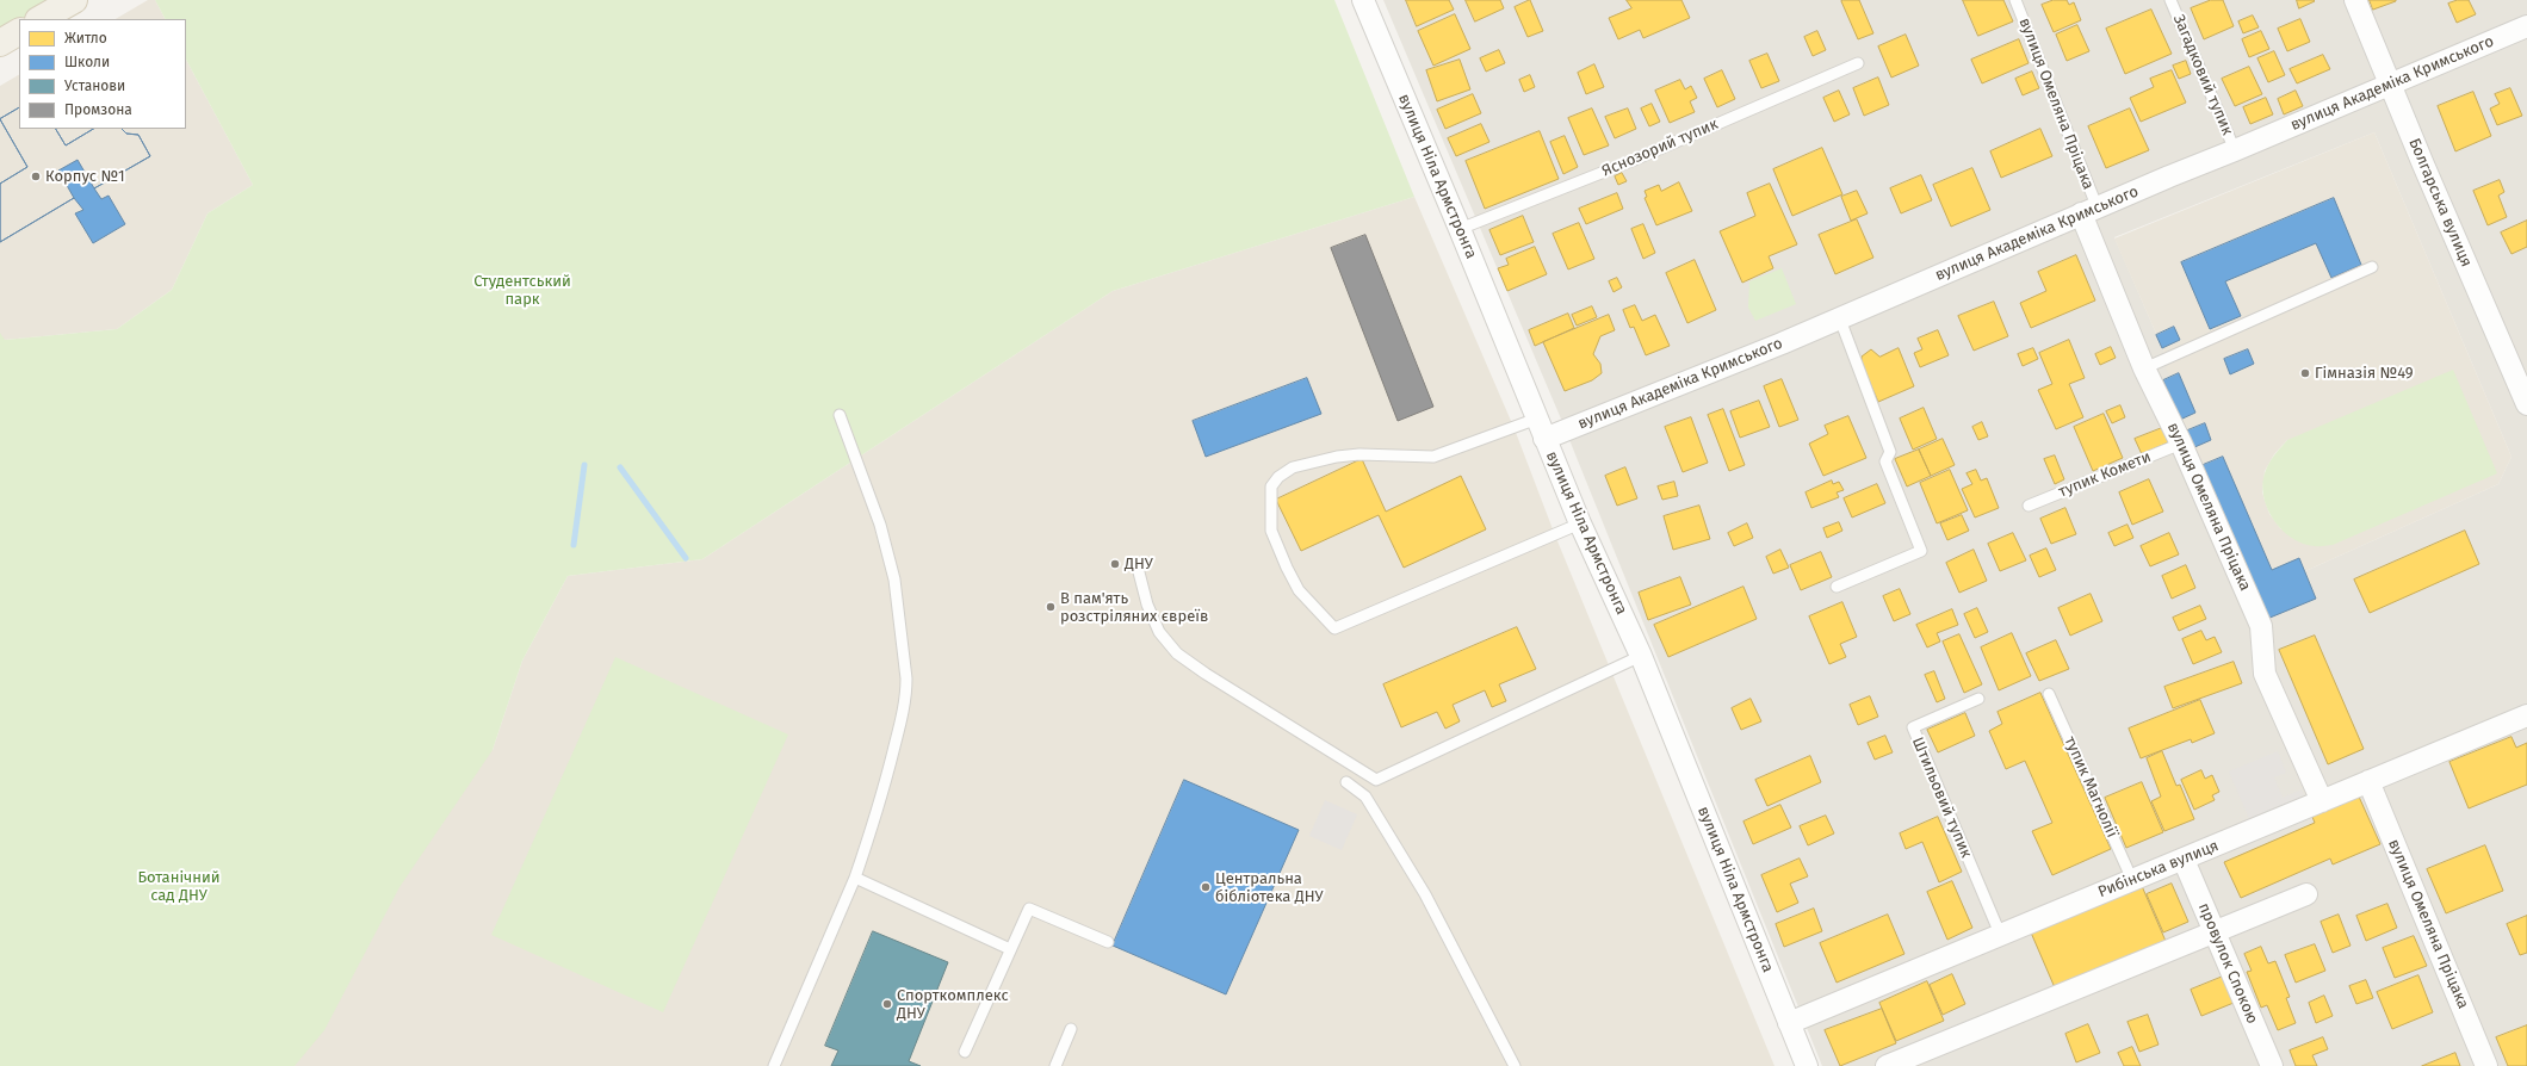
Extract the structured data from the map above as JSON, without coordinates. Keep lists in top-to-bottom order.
{
  "streets": {
    "street": [
      "вулиця Академіка Кримського",
      "вулиця Омеляна Пріцака",
      "вулиця Ніла Армстронга",
      "Болгарська вулиця",
      "Рибінська вулиця",
      "провулок Спокою"
    ],
    "lane": [
      "Загадковий тупик",
      "Яснозорий тупик",
      "тупик Комети",
      "тупик Магнолії",
      "Штильовий тупик"
    ]
  },
  "crossings": [
    ["Загадковий тупик", "вулиця Академіка Кримського"],
    ["вулиця Академіка Кримського", "вулиця Омеляна Пріцака"],
    ["вулиця Академіка Кримського", "вулиця Ніла Армстронга"],
    ["вулиця Академіка Кримського", "Болгарська вулиця"],
    ["вулиця Омеляна Пріцака", "тупик Комети"],
    ["вулиця Омеляна Пріцака", "Рибінська вулиця"],
    ["Яснозорий тупик", "вулиця Ніла Армстронга"],
    ["вулиця Ніла Армстронга", "Рибінська вулиця"],
    ["тупик Магнолії", "Рибінська вулиця"],
    ["Штильовий тупик", "Рибінська вулиця"],
    ["Рибінська вулиця", "провулок Спокою"]
  ],
  "parks": ["Студентський парк", "Ботанічний сад ДНУ"],
  "places": [
    "Корпус №1",
    "Гімназія №49",
    "ДНУ",
    "В пам'ять розстріляних євреїв",
    "Центральна бібліотека ДНУ",
    "Спорткомплекс ДНУ"
  ],
  "legend": [
    "Житло",
    "Школи",
    "Установи",
    "Промзона"
  ]
}
